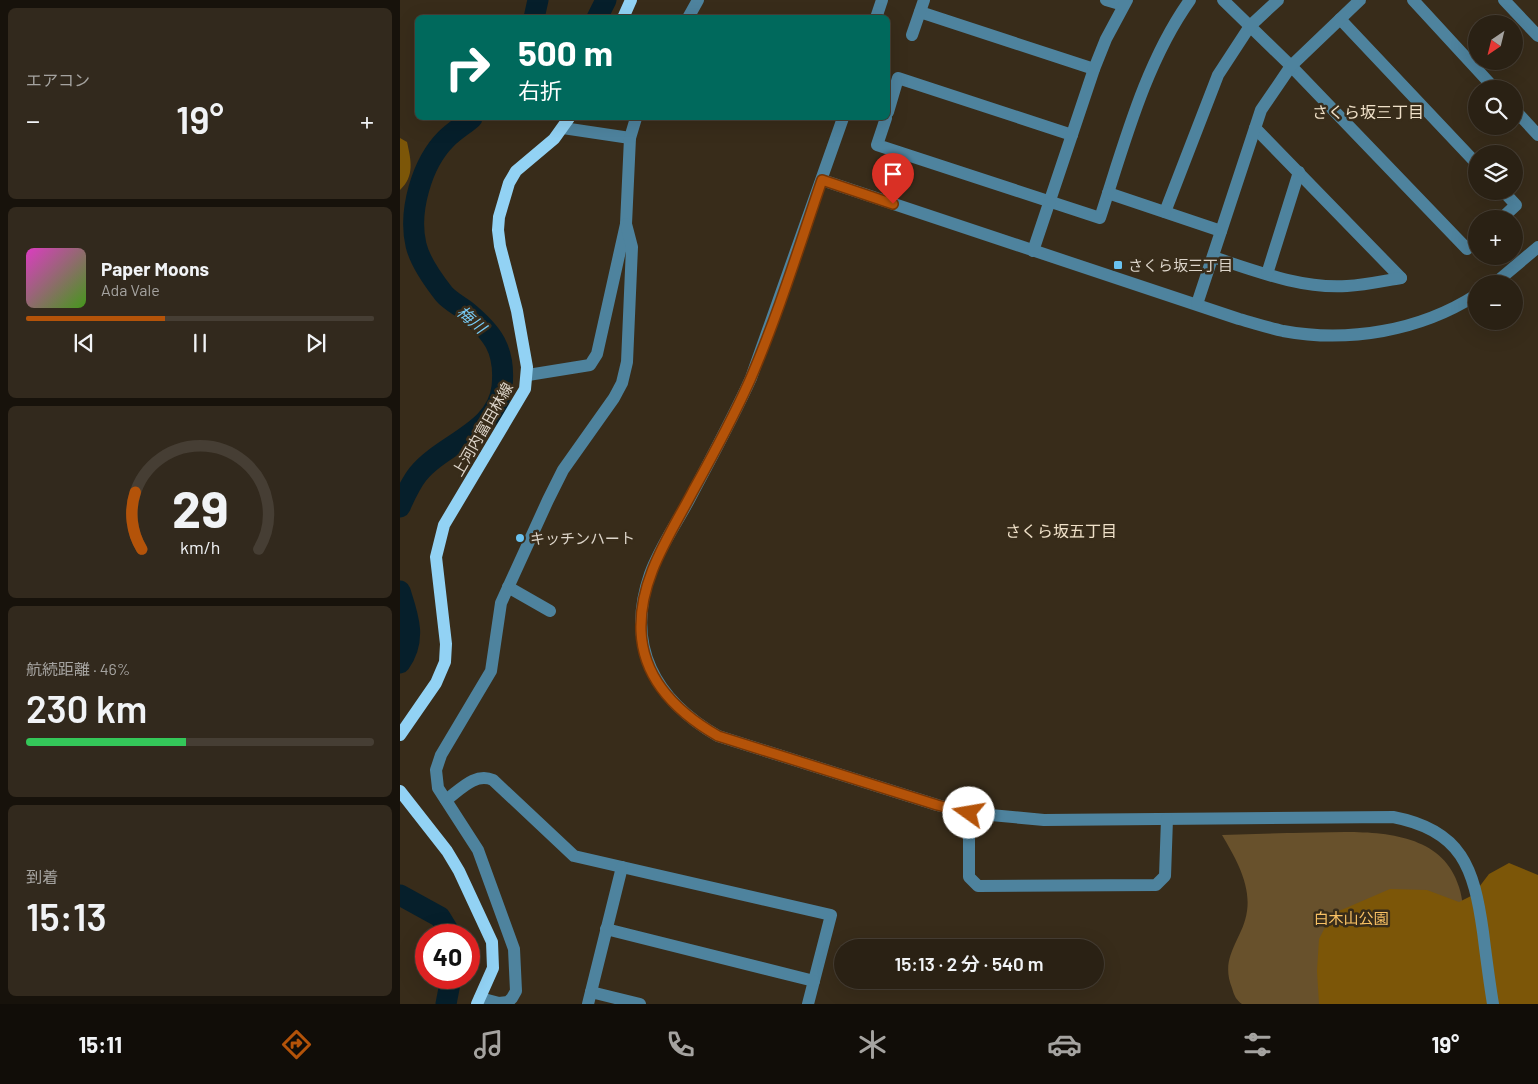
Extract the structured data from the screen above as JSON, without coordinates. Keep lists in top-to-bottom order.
{
  "streets": {
    "main road": ["上河内富田林線"]
  },
  "districts": ["さくら坂三丁目", "さくら坂五丁目"],
  "water": ["梅川"],
  "parks": ["白木山公園"],
  "places": {
    "transit": ["さくら坂三丁目"],
    "other": ["キッチンハート"]
  },
  "north": "bottom left",
  "page": {
    "tile": [
      "エアコン",
      ["航続距離 · 46%", "230 km"],
      ["到着", "15:13"]
    ],
    "map_buttons": ["+", "−"],
    "turn": ["500 m", "右折"],
    "heat": ["−", "19°", "+"],
    "song": ["Paper Moons", "Ada Vale"],
    "limit": "40",
    "trip": "15:13 · 2 分 · 540 m",
    "tabs": ["15:11", "19°"],
    "gauge": ["29", "km/h"]
  }
}
